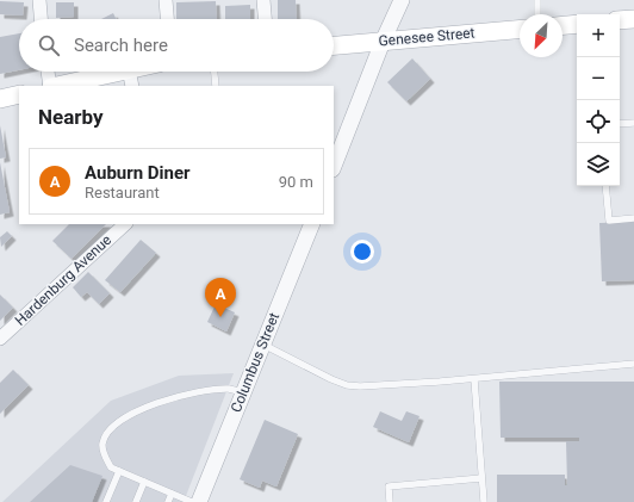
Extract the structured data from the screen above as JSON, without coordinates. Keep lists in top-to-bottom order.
{
  "streets": {
    "main road": ["Genesee Street"],
    "street": ["Hardenburg Avenue", "Columbus Street"]
  },
  "north": "bottom left",
  "page": {
    "map_buttons": ["+", "−"],
    "search": "Search here",
    "heading": "Nearby",
    "list": [
      {
        "mark": "A",
        "name": "Auburn Diner",
        "note": "Restaurant",
        "value": "90 m"
      }
    ],
    "pins": "A"
  }
}
